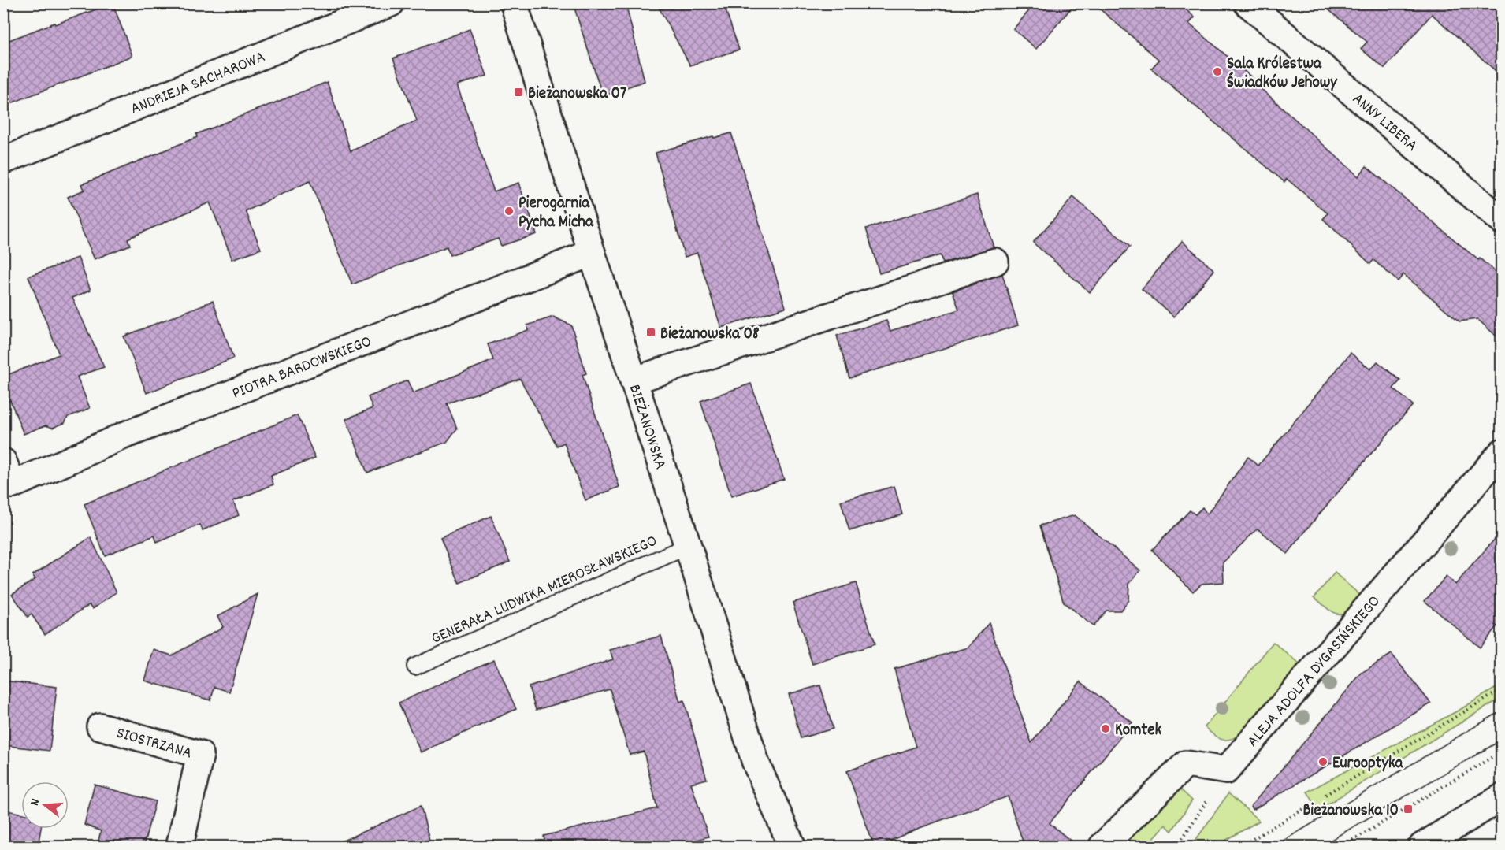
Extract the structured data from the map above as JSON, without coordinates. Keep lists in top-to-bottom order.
{
  "streets": {
    "street": [
      "ANDRIEJA SACHAROWA",
      "ANNY LIBERA",
      "PIOTRA BARDOWSKIEGO",
      "BIEŻANOWSKA",
      "ALEJA ADOLFA DYGASIŃSKIEGO",
      "SIOSTRZANA"
    ],
    "lane": ["GENERAŁA LUDWIKA MIEROSŁAWSKIEGO"]
  },
  "crossings": [
    ["PIOTRA BARDOWSKIEGO", "BIEŻANOWSKA"],
    ["BIEŻANOWSKA", "GENERAŁA LUDWIKA MIEROSŁAWSKIEGO"]
  ],
  "places": {
    "other": [
      "Sala Królestwa Świadków Jehowy",
      "Pierogarnia Pycha Micha",
      "Komtek",
      "Eurooptyka"
    ],
    "transit": ["Bieżanowska 07", "Bieżanowska 08", "Bieżanowska 10"]
  },
  "north": "left"
}
